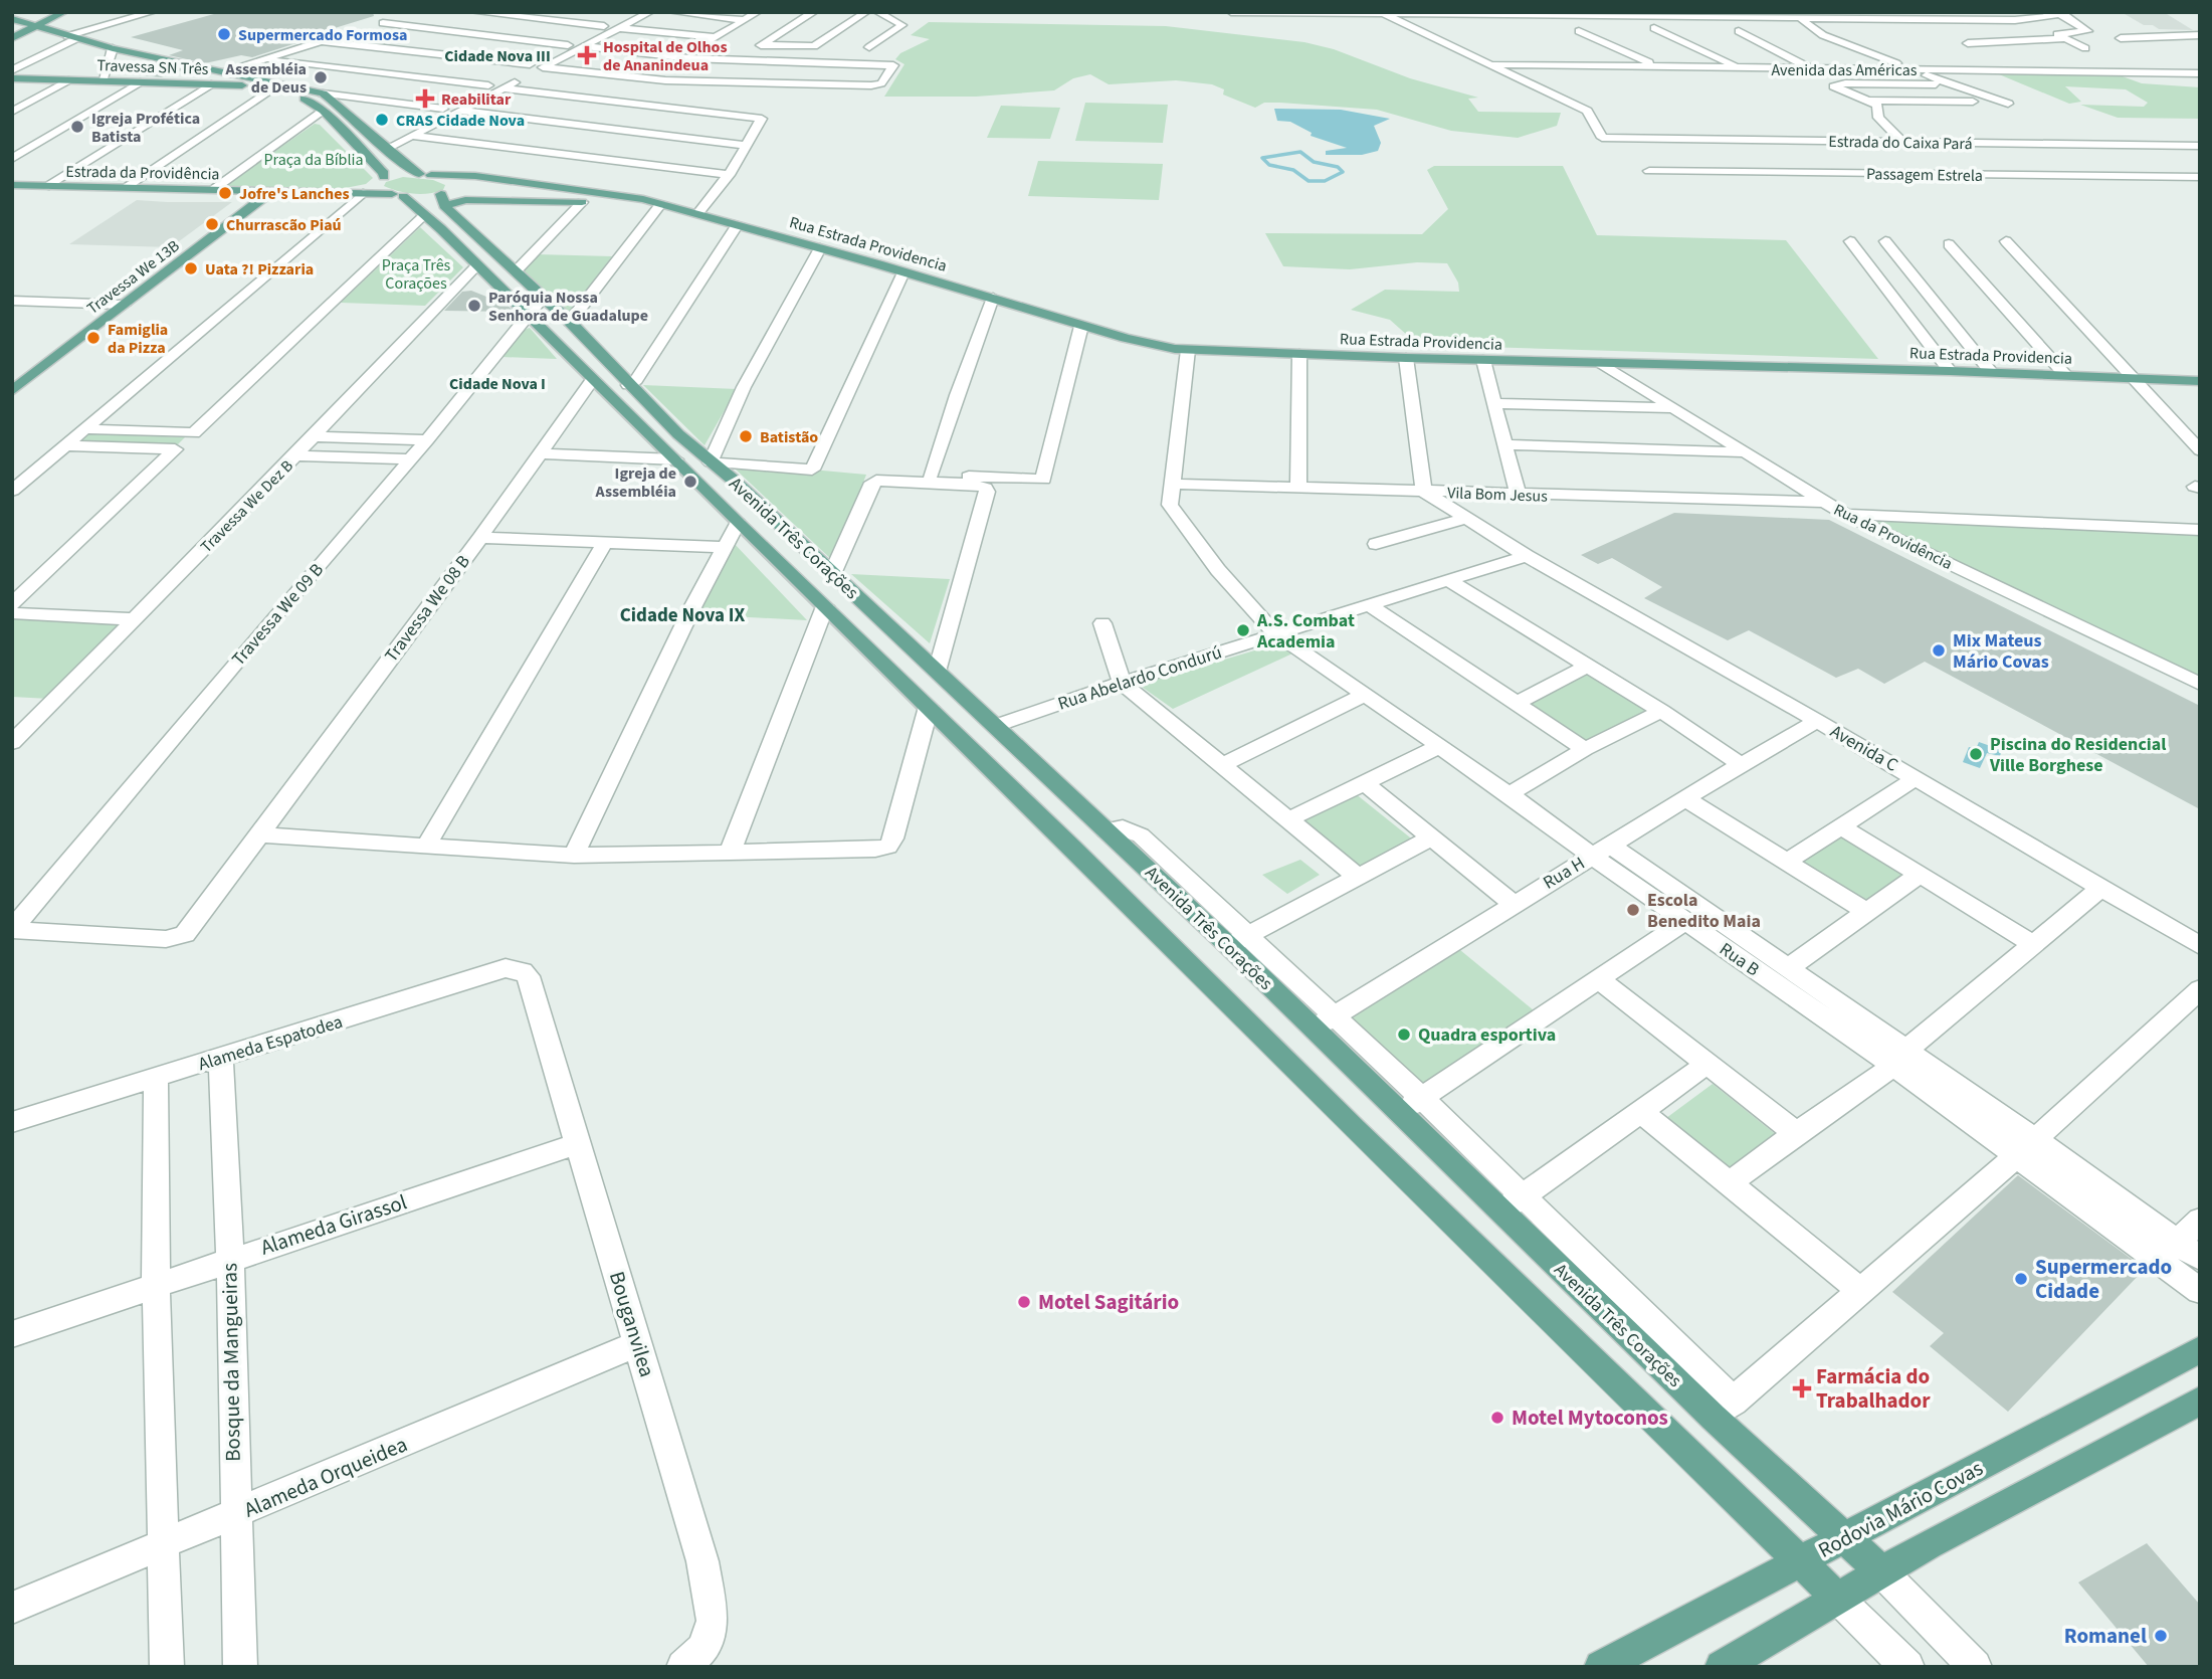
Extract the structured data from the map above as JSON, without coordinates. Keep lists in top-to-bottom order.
{
  "streets": {
    "main road": [
      "Travessa SN Três",
      "Estrada da Providência",
      "Rua Estrada Providencia",
      "Travessa We 13B",
      "Avenida Três Corações",
      "Rodovia Mário Covas"
    ],
    "street": [
      "Avenida das Américas",
      "Estrada do Caixa Pará",
      "Passagem Estrela",
      "Vila Bom Jesus",
      "Travessa We Dez B",
      "Rua da Providência",
      "Travessa We 08 B",
      "Travessa We 09 B",
      "Rua Abelardo Condurú",
      "Avenida C",
      "Rua H",
      "Rua B",
      "Alameda Espatodea",
      "Alameda Girassol",
      "Bouganvilea",
      "Bosque da Mangueiras",
      "Alameda Orqueidea"
    ]
  },
  "crossings": [
    ["Travessa SN Três", "Estrada da Providência"],
    ["Travessa SN Três", "Rua Estrada Providencia"],
    ["Travessa SN Três", "Avenida Três Corações"],
    ["Avenida das Américas", "Estrada do Caixa Pará"],
    ["Estrada da Providência", "Rua Estrada Providencia"],
    ["Estrada da Providência", "Travessa We 13B"],
    ["Estrada da Providência", "Avenida Três Corações"],
    ["Rua Estrada Providencia", "Rua da Providência"],
    ["Rua Estrada Providencia", "Avenida Três Corações"],
    ["Vila Bom Jesus", "Rua da Providência"],
    ["Vila Bom Jesus", "Avenida C"],
    ["Vila Bom Jesus", "Rua B"],
    ["Travessa We Dez B", "Avenida Três Corações"],
    ["Avenida Três Corações", "Travessa We 08 B"],
    ["Avenida Três Corações", "Travessa We 09 B"],
    ["Avenida Três Corações", "Rua Abelardo Condurú"],
    ["Avenida Três Corações", "Rua H"],
    ["Avenida Três Corações", "Rodovia Mário Covas"],
    ["Travessa We 08 B", "Travessa We 09 B"],
    ["Rua Abelardo Condurú", "Avenida C"],
    ["Rua Abelardo Condurú", "Rua B"],
    ["Avenida C", "Rua H"],
    ["Rua H", "Rua B"],
    ["Alameda Espatodea", "Bouganvilea"],
    ["Alameda Espatodea", "Bosque da Mangueiras"],
    ["Alameda Girassol", "Bouganvilea"],
    ["Alameda Girassol", "Bosque da Mangueiras"],
    ["Bouganvilea", "Alameda Orqueidea"],
    ["Bosque da Mangueiras", "Alameda Orqueidea"]
  ],
  "districts": ["Cidade Nova III", "Cidade Nova I", "Cidade Nova IX"],
  "parks": ["Praça da Bíblia", "Praça Três Corações"],
  "places": {
    "other": [
      "Supermercado Formosa",
      "Assembléia de Deus",
      "CRAS Cidade Nova",
      "Igreja Profética Batista",
      "Jofre's Lanches",
      "Churrascão Piaú",
      "Uata ?! Pizzaria",
      "Paróquia Nossa Senhora de Guadalupe",
      "Famiglia da Pizza",
      "Batistão",
      "Igreja de Assembléia",
      "A.S. Combat Academia",
      "Mix Mateus Mário Covas",
      "Piscina do Residencial Ville Borghese",
      "Escola Benedito Maia",
      "Quadra esportiva",
      "Supermercado Cidade",
      "Motel Sagitário",
      "Motel Mytoconos",
      "Romanel"
    ],
    "health": ["Hospital de Olhos de Ananindeua", "Reabilitar", "Farmácia do Trabalhador"]
  }
}
